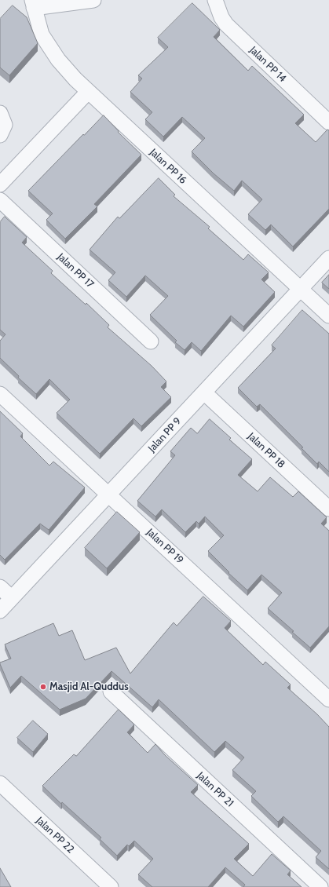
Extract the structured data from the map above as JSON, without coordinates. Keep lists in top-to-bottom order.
{
  "streets": {
    "street": [
      "Jalan PP 14",
      "Jalan PP 16",
      "Jalan PP 17",
      "Jalan PP 9",
      "Jalan PP 18",
      "Jalan PP 19",
      "Jalan PP 21",
      "Jalan PP 22"
    ]
  },
  "crossings": [
    ["Jalan PP 16", "Jalan PP 9"],
    ["Jalan PP 9", "Jalan PP 18"],
    ["Jalan PP 9", "Jalan PP 19"]
  ],
  "places": ["Masjid Al-Quddus"]
}
